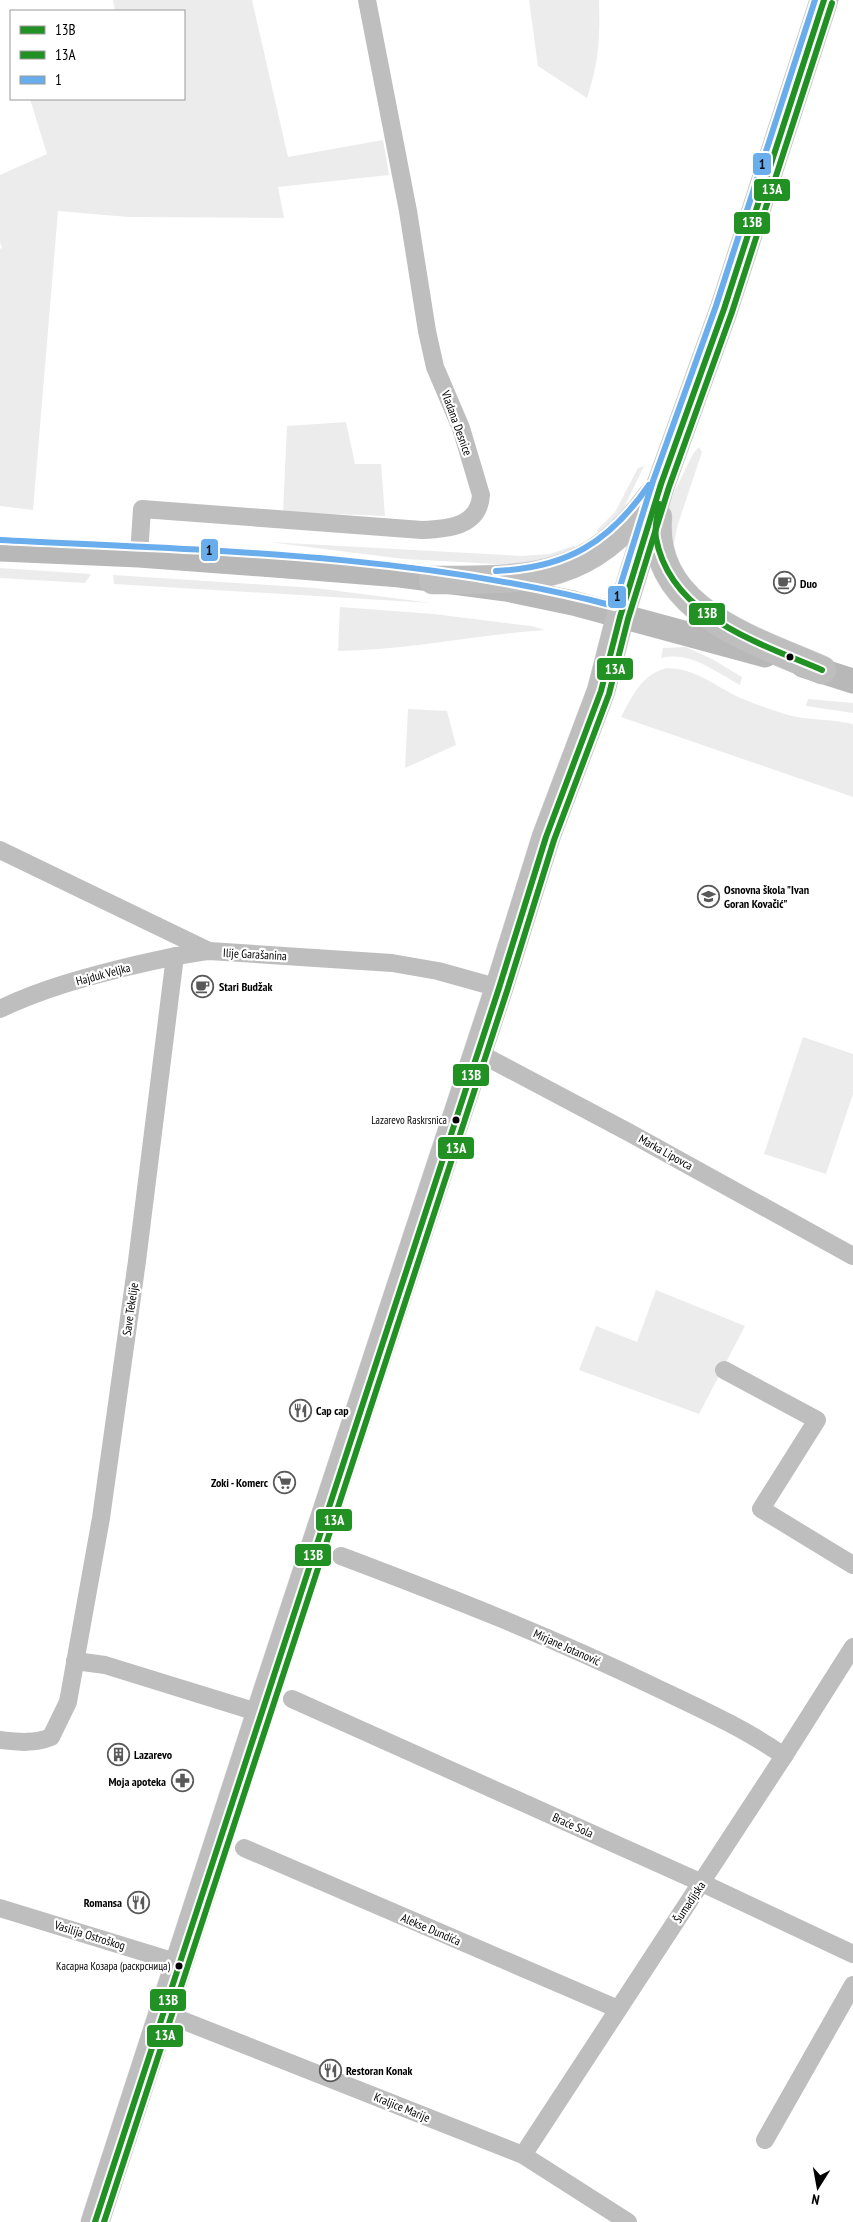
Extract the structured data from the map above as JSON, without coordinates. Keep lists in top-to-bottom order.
{
  "streets": {
    "street": [
      "Vladana Desnice",
      "Ilije Garašanina",
      "Hajduk Veljka",
      "Marka Lipovca",
      "Save Tekelije",
      "Mirjane Jotanović",
      "Braće Sola",
      "Šumadijska",
      "Alekse Dundića",
      "Vasilija Ostroškog",
      "Kraljice Marije"
    ]
  },
  "crossings": [
    ["Ilije Garašanina", "Hajduk Veljka"],
    ["Hajduk Veljka", "Save Tekelije"],
    ["Mirjane Jotanović", "Šumadijska"],
    ["Braće Sola", "Šumadijska"],
    ["Šumadijska", "Alekse Dundića"],
    ["Šumadijska", "Kraljice Marije"]
  ],
  "places": {
    "cafe": ["Duo", "Stari Budžak"],
    "school or university": ["Osnovna škola \"Ivan Goran Kovačić\""],
    "other": ["Lazarevo Raskrsnica", "Касарна Козара (раскрсница)"],
    "restaurant": ["Cap cap", "Romansa", "Restoran Konak"],
    "supermarket": ["Zoki - Komerc"],
    "building": ["Lazarevo"],
    "pharmacy": ["Moja apoteka"]
  },
  "lines": ["transit line 13B", "transit line 1", "transit line 13A"],
  "legend": ["13B", "13A", "1"],
  "north": "bottom"
}
